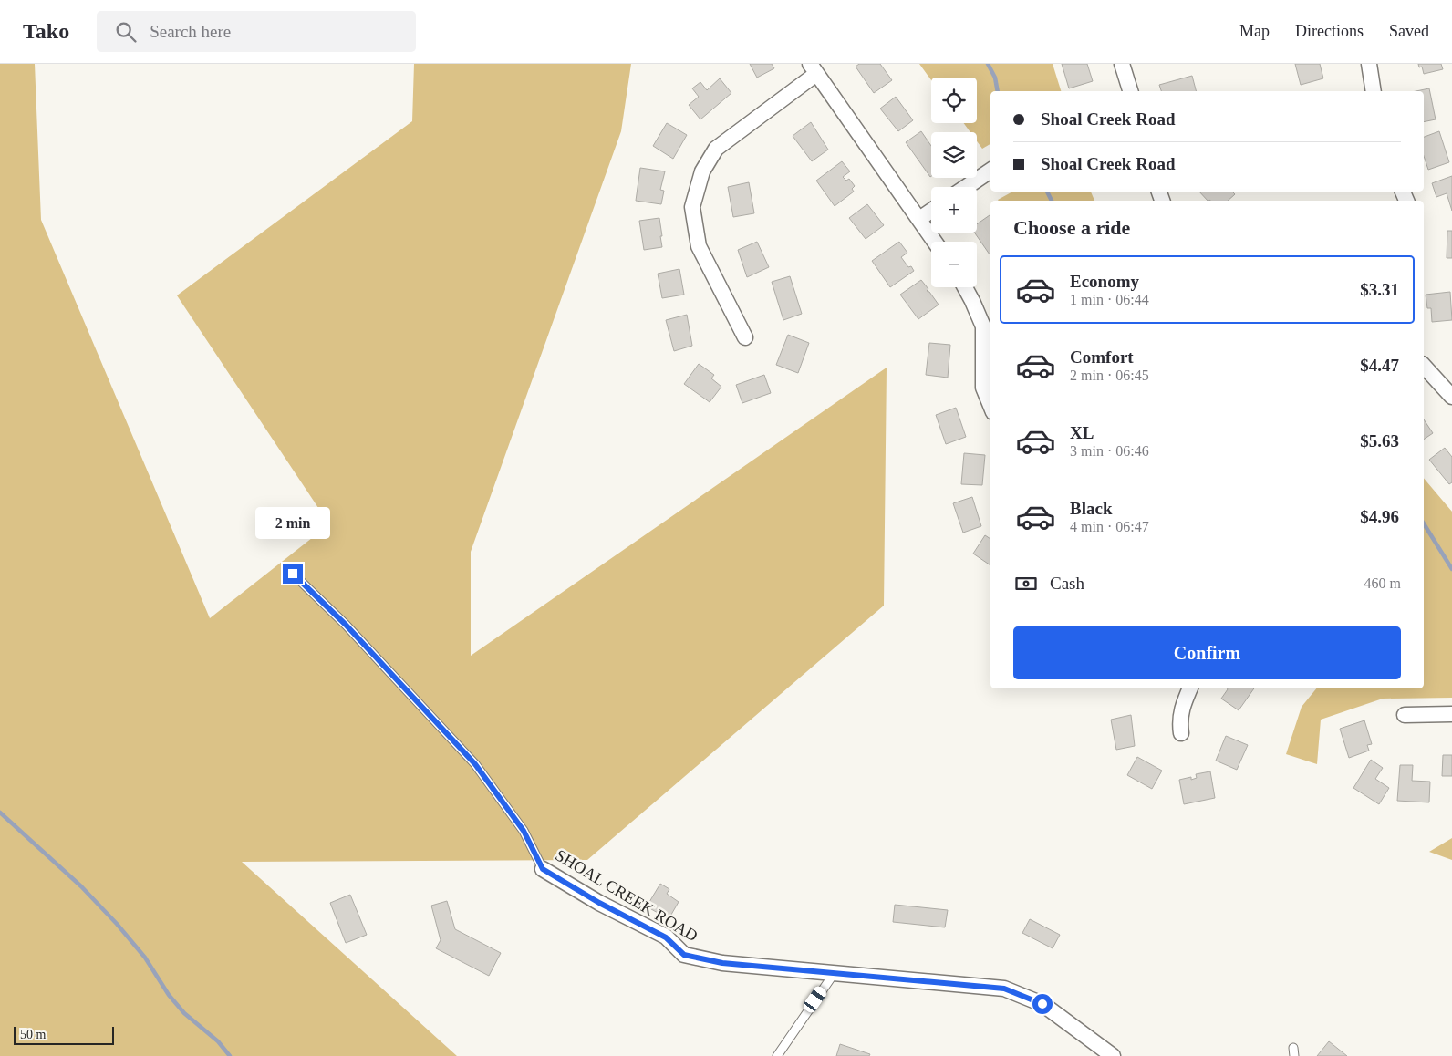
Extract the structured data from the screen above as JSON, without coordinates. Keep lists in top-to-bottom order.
{
  "streets": {
    "street": ["SHOAL CREEK ROAD"]
  },
  "scale_bar": "50 m",
  "page": {
    "header": "Tako",
    "search": "Search here",
    "nav": ["Map", "Directions", "Saved"],
    "map_buttons": ["+", "−"],
    "banner": ["Shoal Creek Road", "Shoal Creek Road"],
    "heading": "Choose a ride",
    "list": [
      {
        "name": "Economy",
        "note": "1 min · 06:44",
        "value": "$3.31"
      },
      {
        "name": "Comfort",
        "note": "2 min · 06:45",
        "value": "$4.47"
      },
      {
        "name": "XL",
        "note": "3 min · 06:46",
        "value": "$5.63"
      },
      {
        "name": "Black",
        "note": "4 min · 06:47",
        "value": "$4.96"
      }
    ],
    "bubble": "2 min",
    "pay": ["Cash", "460 m"],
    "buttons": "Confirm",
    "scale": "50 m"
  }
}
